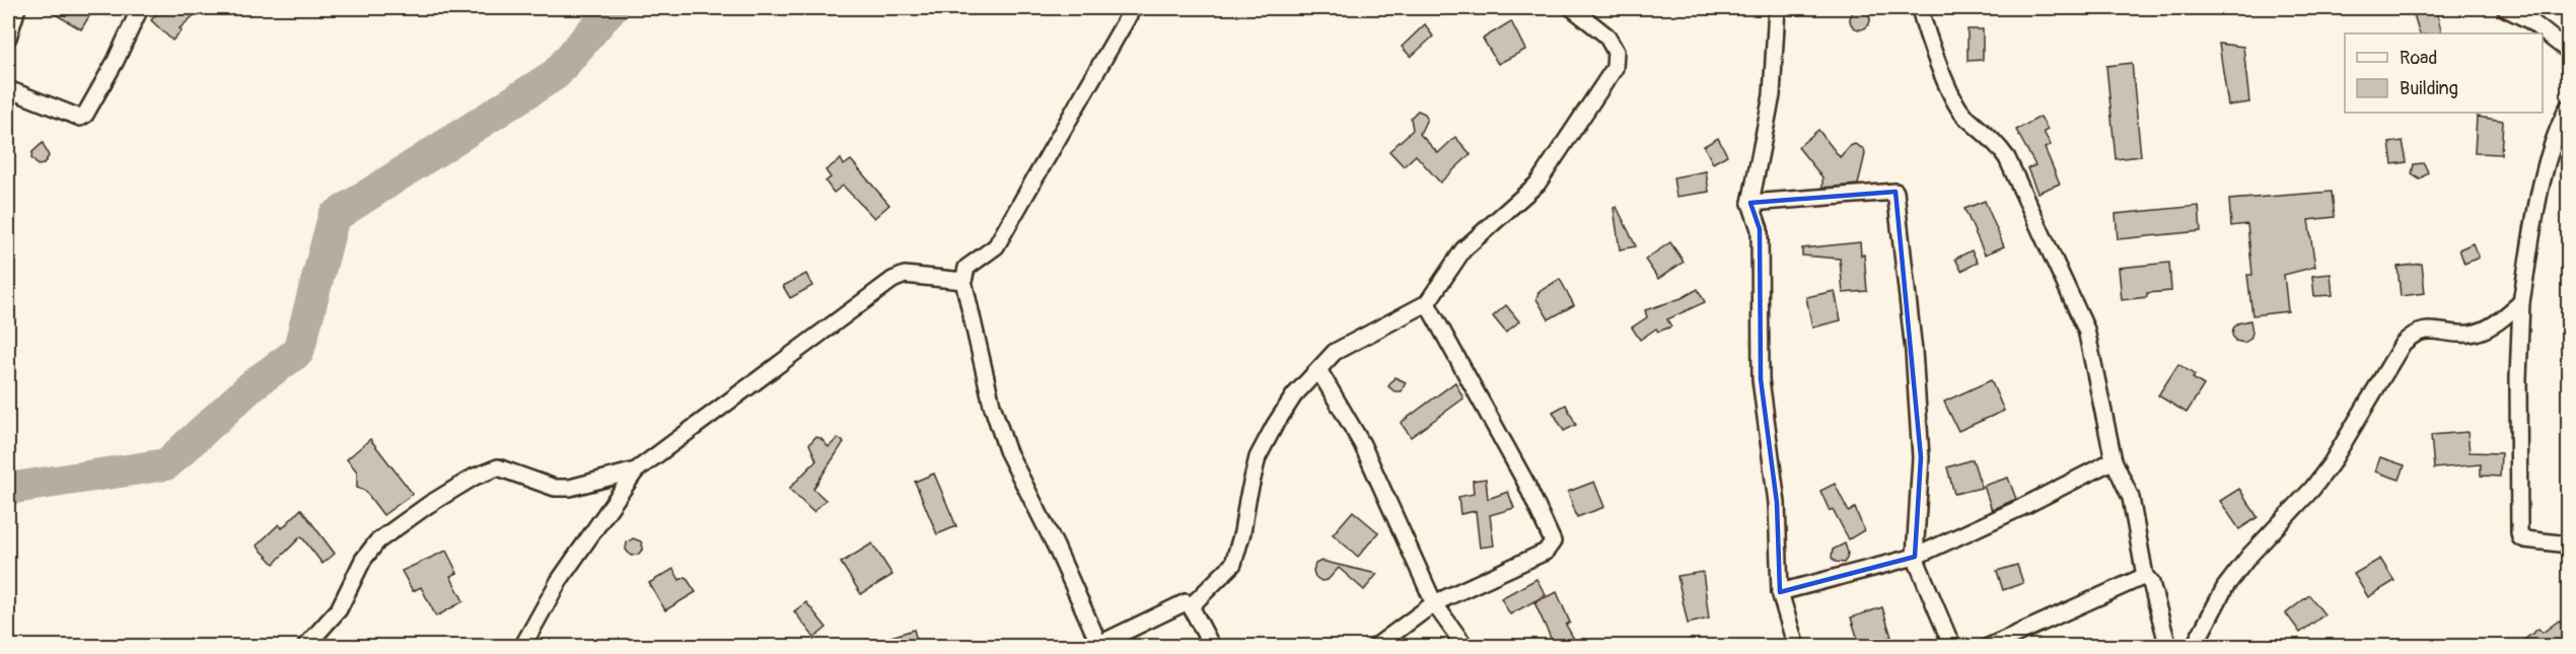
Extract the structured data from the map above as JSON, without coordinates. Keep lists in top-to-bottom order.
{
  "legend": ["Road", "Building"]
}
